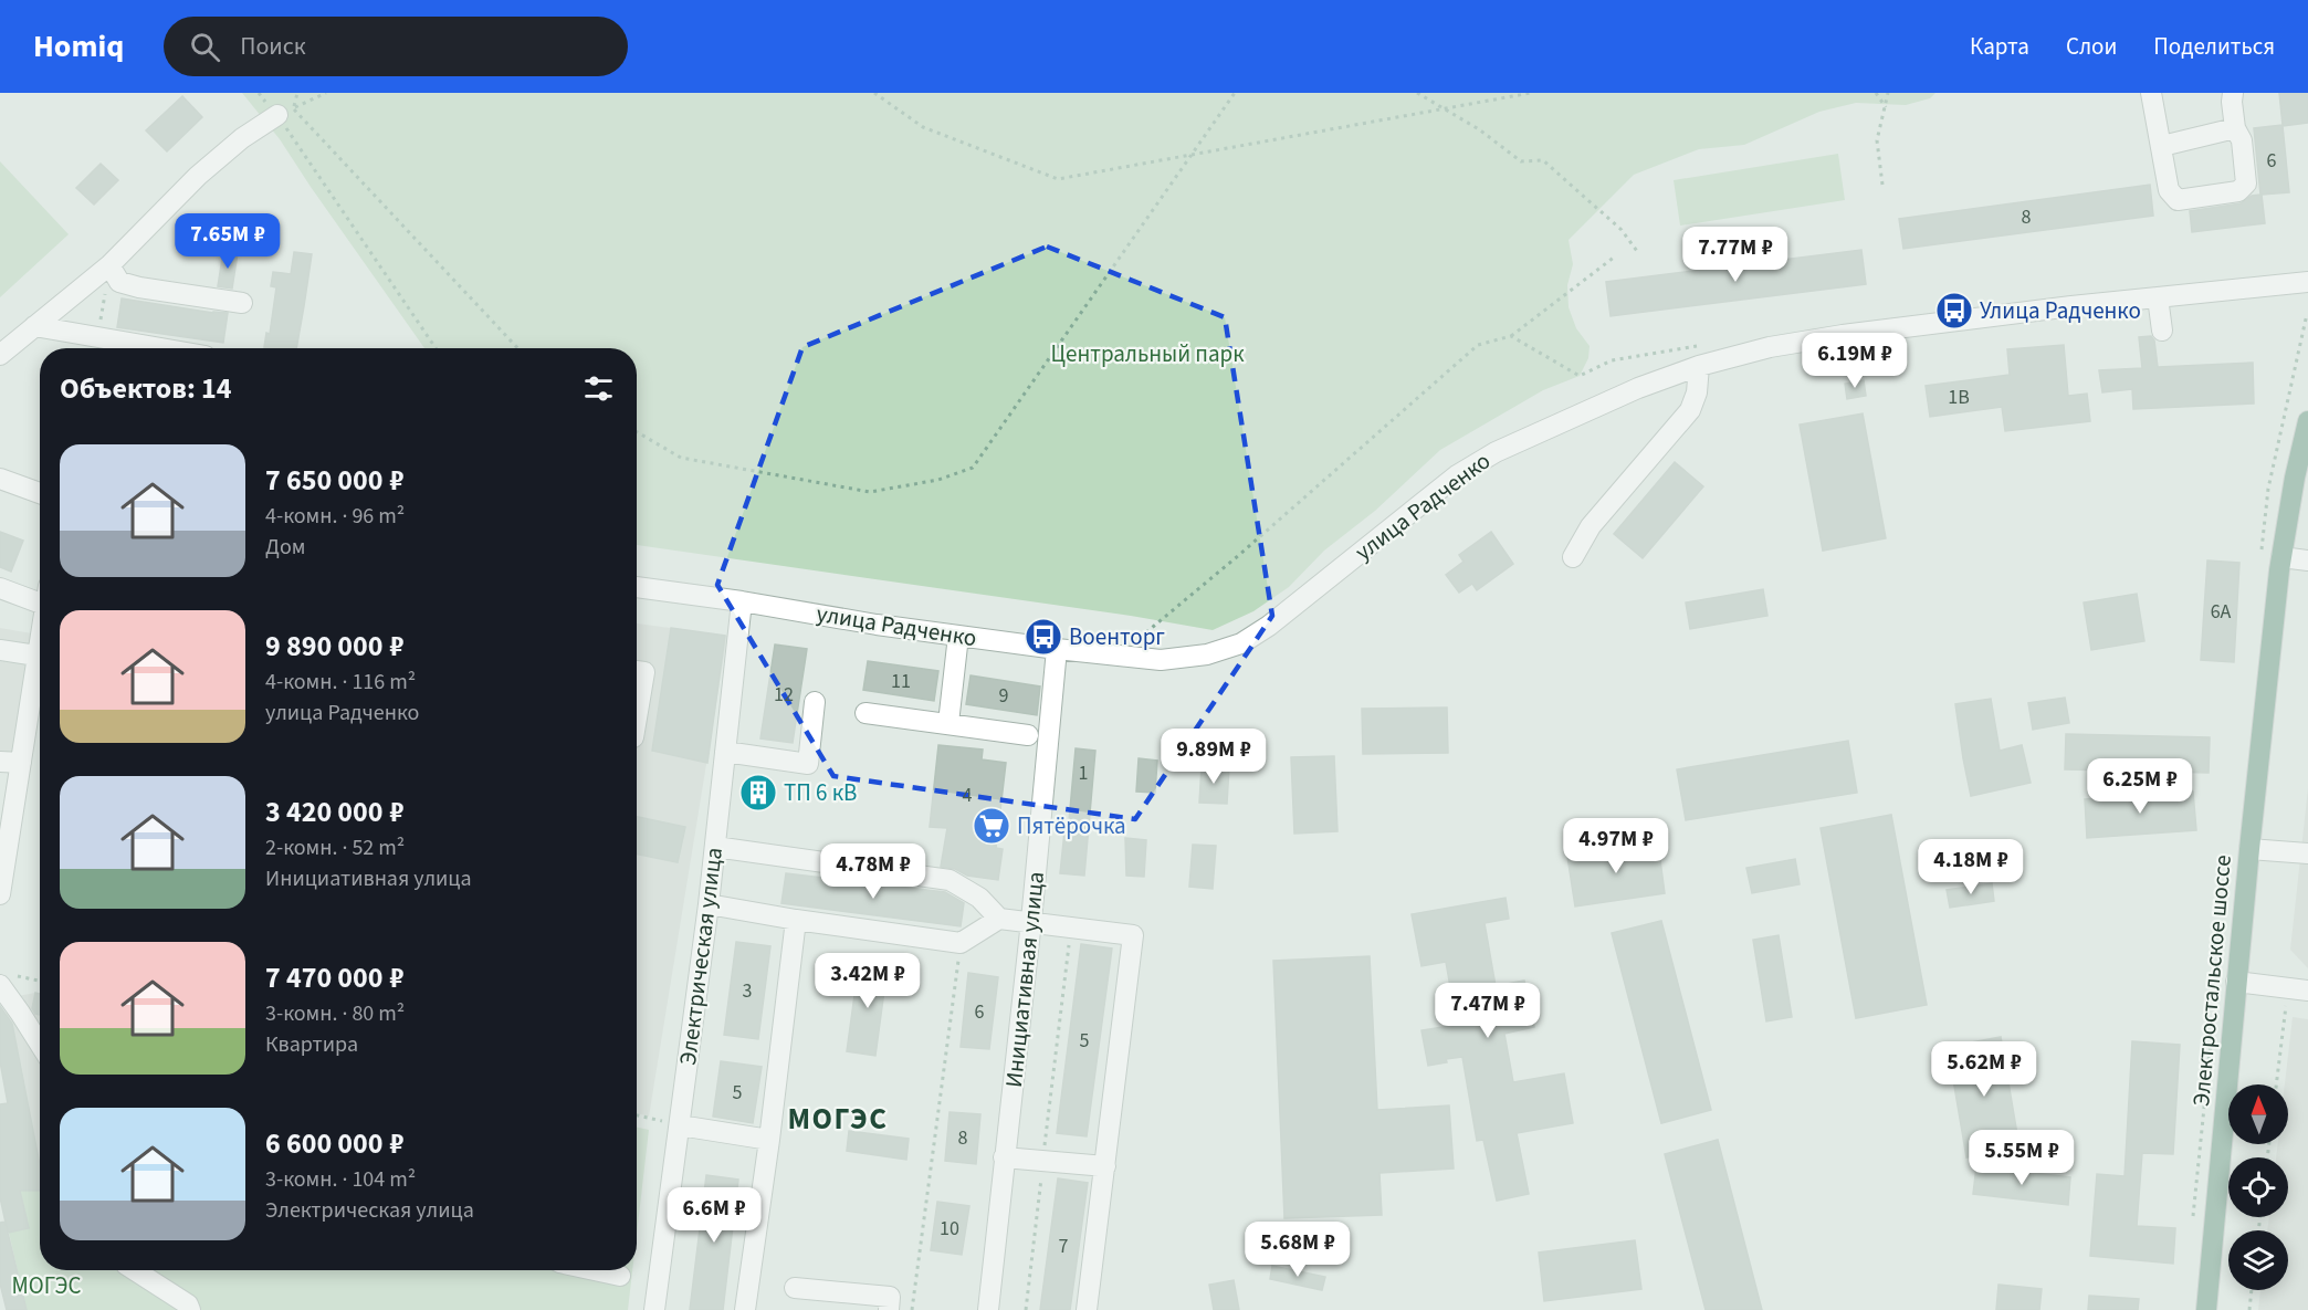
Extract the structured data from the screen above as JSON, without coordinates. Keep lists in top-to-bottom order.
{
  "streets": {
    "main road": ["Электростальское шоссе"],
    "street": ["улица Радченко", "Электрическая улица", "Инициативная улица"]
  },
  "crossings": [
    ["улица Радченко", "Электрическая улица"],
    ["улица Радченко", "Инициативная улица"]
  ],
  "districts": ["МОГЭС"],
  "parks": ["Центральный парк", "МОГЭС"],
  "places": {
    "bus stop": ["Улица Радченко", "Военторг"],
    "building": ["ТП 6 кВ"],
    "supermarket": ["Пятёрочка"]
  },
  "house_numbers": [
    "6",
    "8",
    "1В",
    "6А",
    "11",
    "12",
    "9",
    "1",
    "4",
    "3",
    "6",
    "5",
    "5",
    "8",
    "10",
    "7"
  ],
  "north": "top",
  "page": {
    "header": "Homiq",
    "search": "Поиск",
    "nav": ["Карта", "Слои", "Поделиться"],
    "price": [
      "7.65M ₽",
      "7.77M ₽",
      "6.19M ₽",
      "9.89M ₽",
      "6.25M ₽",
      "4.97M ₽",
      "4.18M ₽",
      "4.78M ₽",
      "3.42M ₽",
      "7.47M ₽",
      "5.62M ₽",
      "5.55M ₽",
      "6.6M ₽",
      "5.68M ₽"
    ],
    "heading": "Объектов: 14",
    "list": [
      {
        "name": "7 650 000 ₽",
        "note": "4-комн. · 96 m² · Дом"
      },
      {
        "name": "9 890 000 ₽",
        "note": "4-комн. · 116 m² · улица Радченко"
      },
      {
        "name": "3 420 000 ₽",
        "note": "2-комн. · 52 m² · Инициативная улица"
      },
      {
        "name": "7 470 000 ₽",
        "note": "3-комн. · 80 m² · Квартира"
      },
      {
        "name": "6 600 000 ₽",
        "note": "3-комн. · 104 m² · Электрическая улица"
      }
    ]
  }
}
